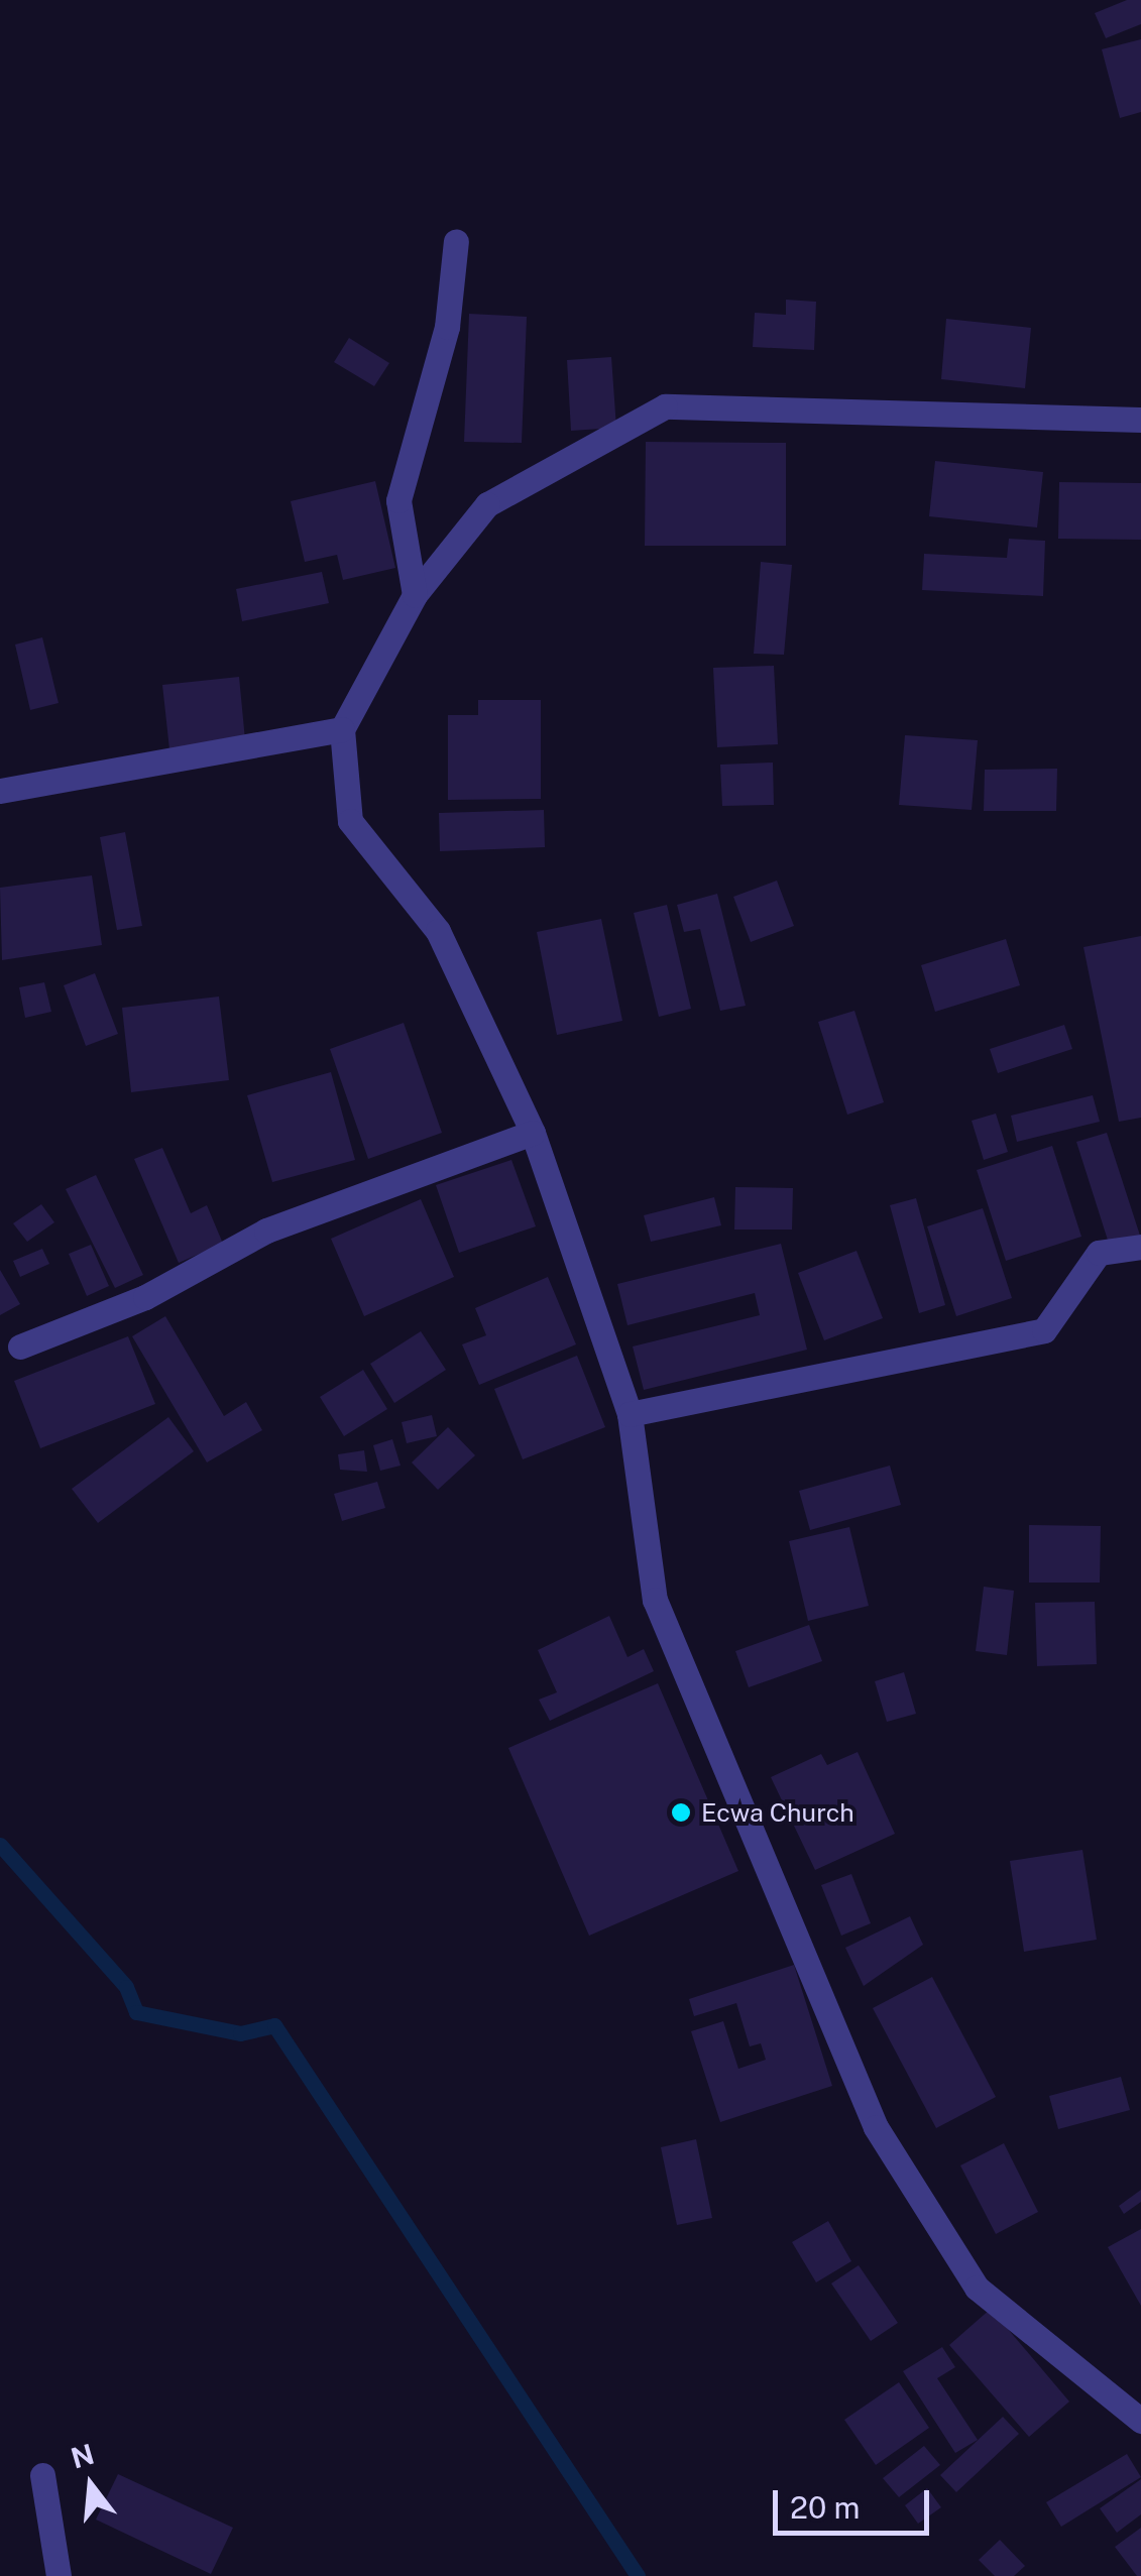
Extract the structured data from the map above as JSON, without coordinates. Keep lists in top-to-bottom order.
{
  "places": ["Ecwa Church"],
  "scale_bar": "20 m",
  "north": "top"
}
